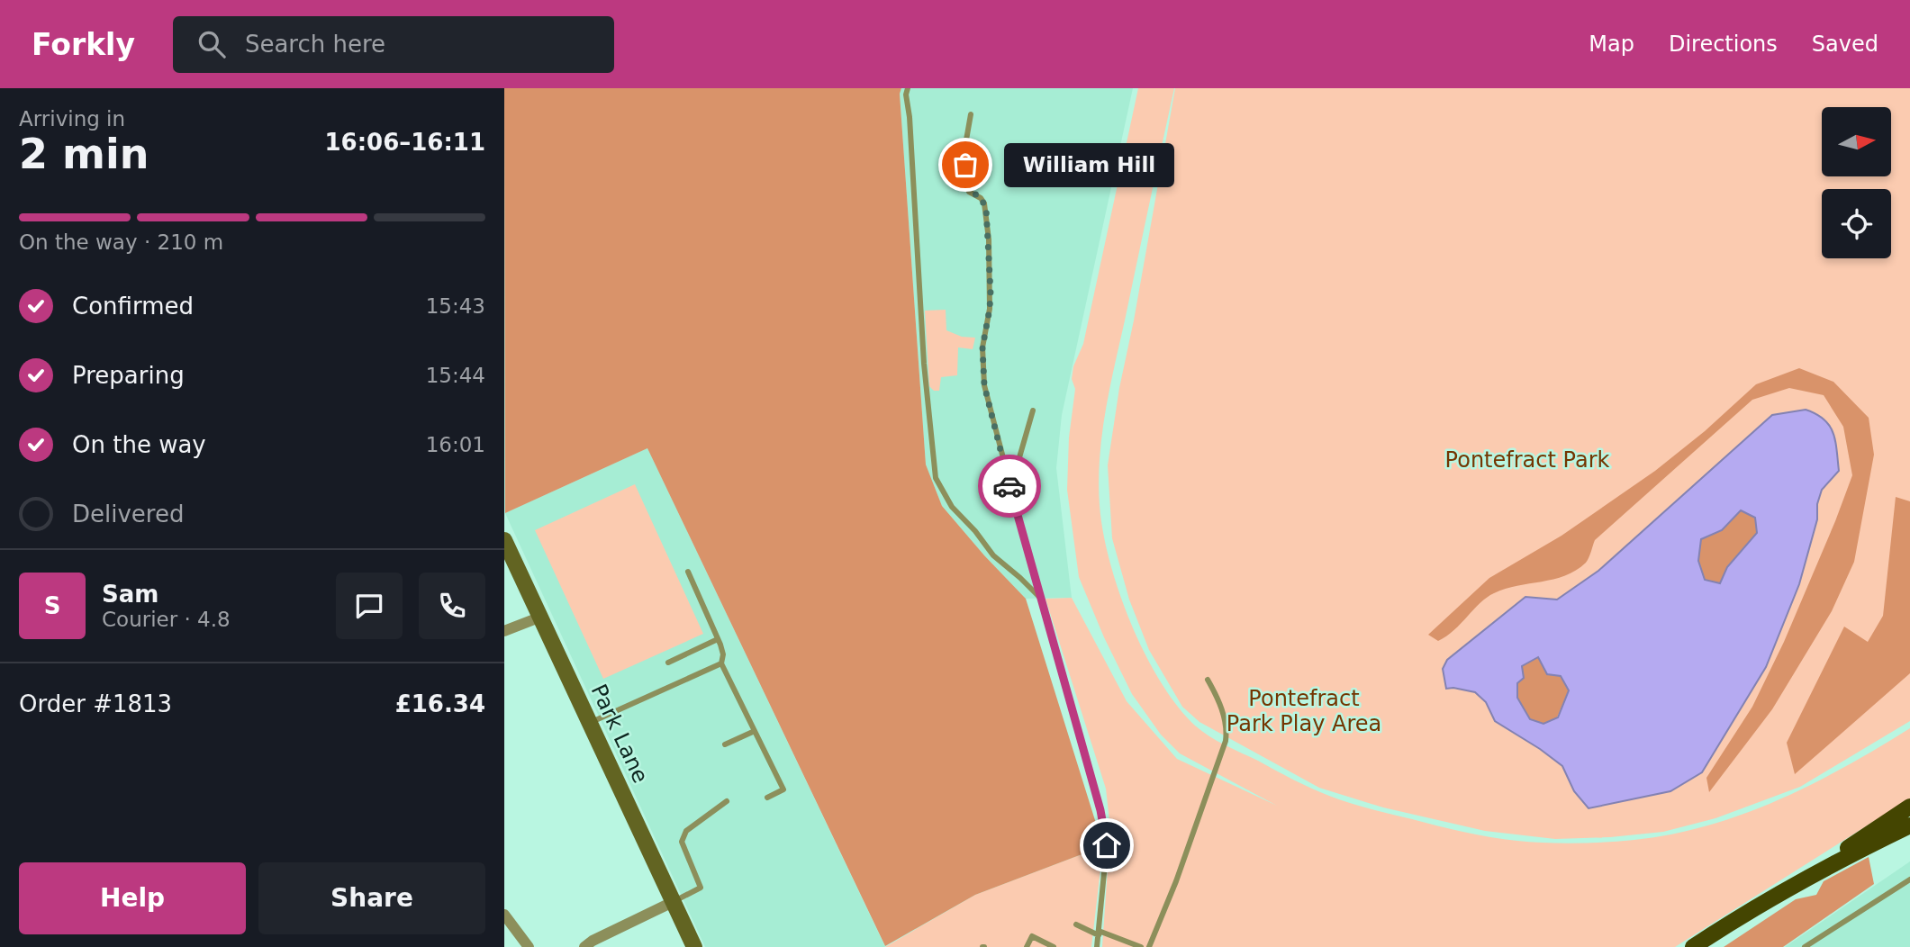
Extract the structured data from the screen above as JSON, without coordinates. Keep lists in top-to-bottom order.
{
  "streets": {
    "main road": ["Park Lane"]
  },
  "parks": ["Pontefract Park", "Pontefract Park Play Area"],
  "places": ["William Hill"],
  "north": "right",
  "page": {
    "header": "Forkly",
    "search": "Search here",
    "nav": ["Map", "Directions", "Saved"],
    "heading": ["2 min", "Arriving in", "16:06–16:11"],
    "panel": [
      "Sam",
      "Courier · 4.8",
      "Order #1813",
      "£16.34"
    ],
    "bubble": "William Hill",
    "bar": "On the way · 210 m",
    "list": [
      ["Confirmed", "15:43"],
      ["Preparing", "15:44"],
      ["On the way", "16:01"],
      "Delivered"
    ],
    "round": "S",
    "buttons": ["Help", "Share"]
  }
}
